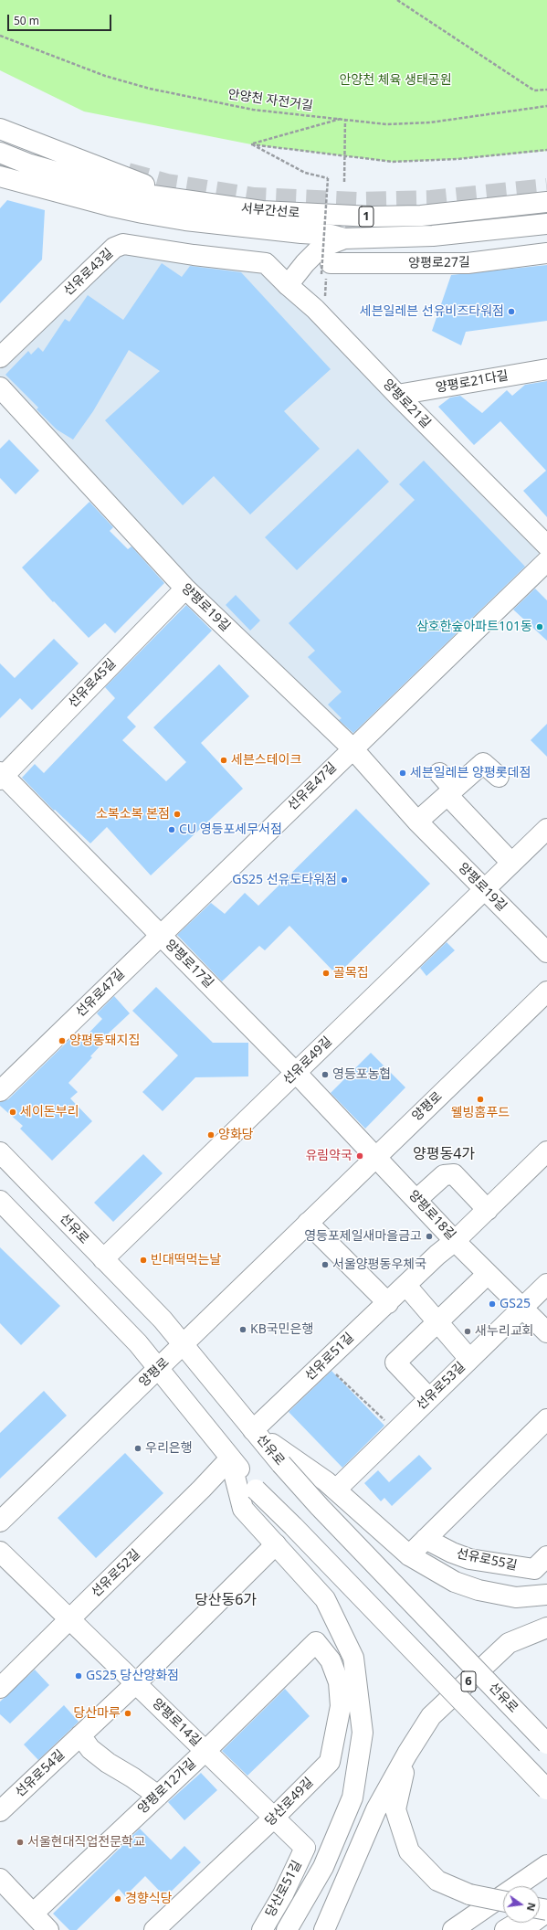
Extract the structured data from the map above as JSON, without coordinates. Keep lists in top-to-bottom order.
{
  "streets": {
    "street": [
      "서부간선로",
      "1",
      "양평로27길",
      "선유로43길",
      "양평로21다길",
      "양평로21길",
      "양평로19길",
      "선유로45길",
      "선유로47길",
      "양평로17길",
      "선유로49길",
      "양평로",
      "양평로18길",
      "선유로",
      "선유로51길",
      "선유로53길",
      "선유로55길",
      "선유로52길",
      "6",
      "양평로14길",
      "선유로54길",
      "양평로12가길",
      "당산로49길",
      "당산로51길"
    ],
    "path": ["안양천 자전거길"]
  },
  "crossings": [
    ["선유로43길", "양평로21길"],
    ["양평로21다길", "양평로21길"],
    ["양평로19길", "선유로45길"],
    ["양평로19길", "선유로47길"],
    ["양평로19길", "선유로49길"],
    ["선유로45길", "양평로17길"],
    ["선유로47길", "양평로17길"],
    ["양평로17길", "선유로49길"],
    ["양평로17길", "양평로"],
    ["양평로17길", "양평로18길"],
    ["선유로49길", "선유로"],
    ["양평로", "양평로18길"],
    ["양평로", "선유로"],
    ["양평로18길", "선유로51길"],
    ["양평로18길", "선유로53길"],
    ["선유로", "선유로51길"],
    ["선유로52길", "양평로14길"],
    ["양평로14길", "선유로54길"],
    ["양평로14길", "양평로12가길"],
    ["양평로14길", "당산로49길"],
    ["양평로14길", "당산로51길"],
    ["양평로12가길", "당산로49길"]
  ],
  "districts": ["양평동4가", "당산동6가"],
  "parks": ["안양천 체육 생태공원"],
  "places": [
    "세븐일레븐 선유비즈타워점",
    "삼호한숲아파트101동",
    "세븐스테이크",
    "세븐일레븐 양평롯데점",
    "소복소복 본점",
    "CU 영등포세무서점",
    "GS25 선유도타워점",
    "골목집",
    "양평동돼지집",
    "영등포농협",
    "웰빙홈푸드",
    "세이돈부리",
    "양화당",
    "유림약국",
    "영등포제일새마을금고",
    "빈대떡먹는날",
    "서울양평동우체국",
    "GS25",
    "KB국민은행",
    "새누리교회",
    "우리은행",
    "GS25 당산양화점",
    "당산마루",
    "서울현대직업전문학교",
    "경향식당"
  ],
  "scale_bar": "50 m",
  "north": "right"
}
